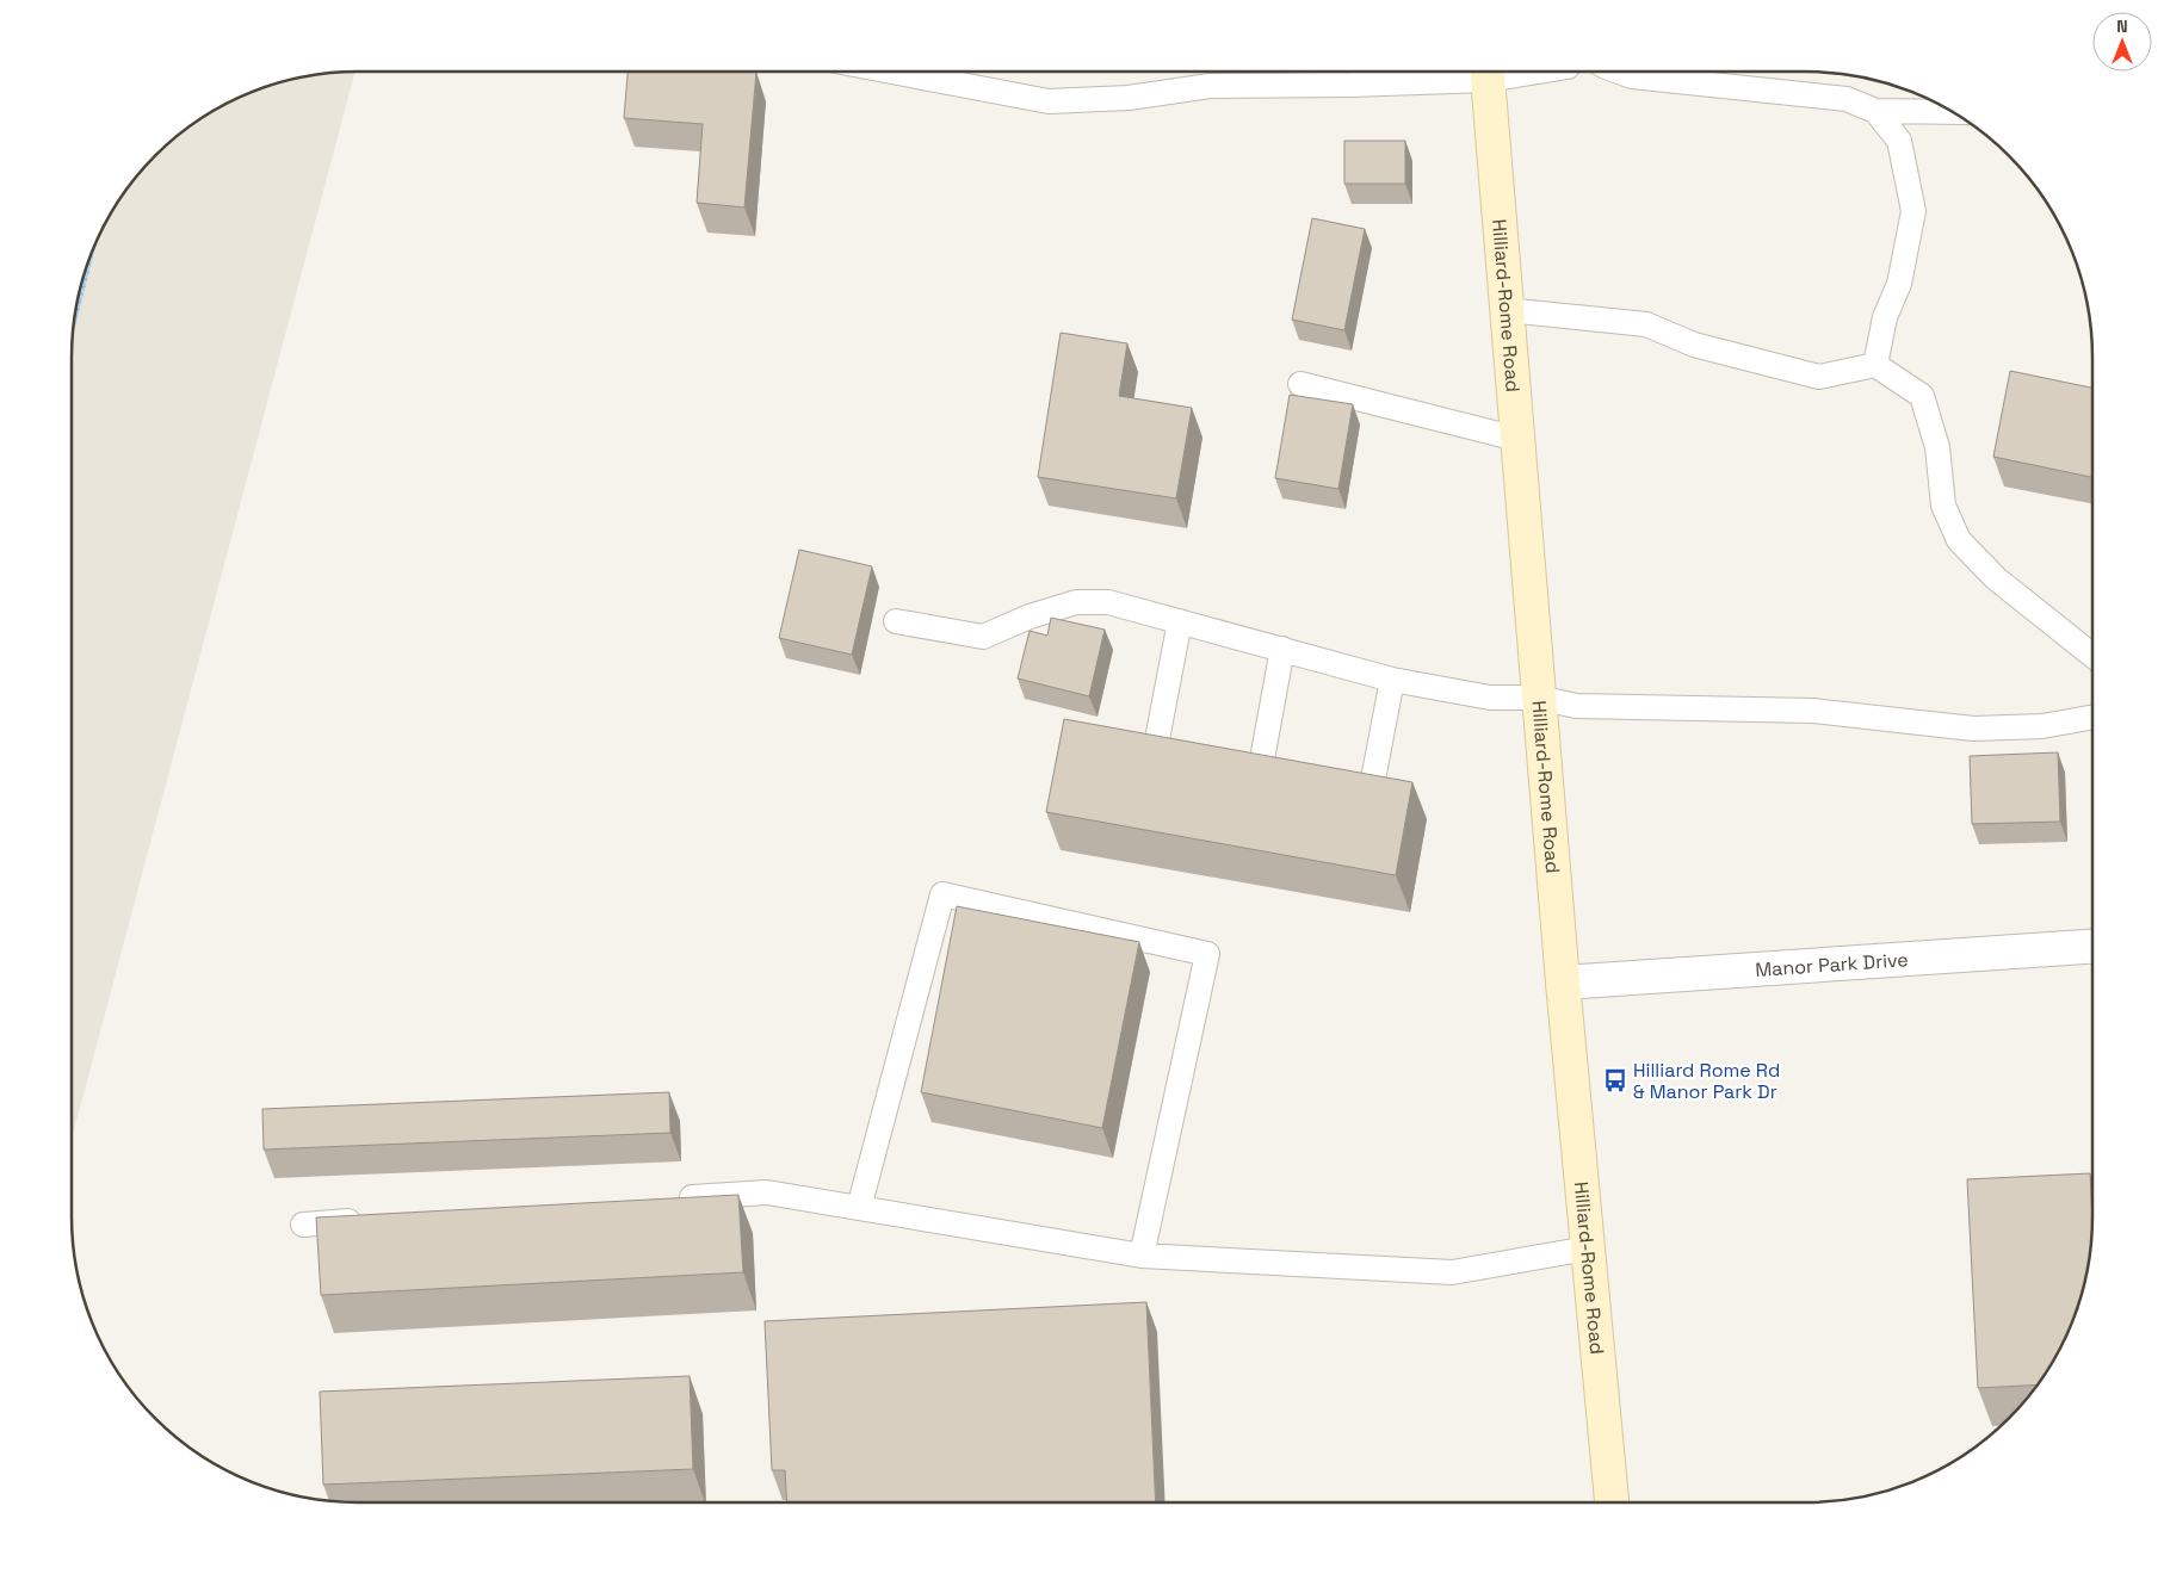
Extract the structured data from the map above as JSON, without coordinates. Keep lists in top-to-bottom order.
{
  "streets": {
    "main road": ["Hilliard-Rome Road"],
    "street": ["Manor Park Drive"]
  },
  "crossings": [
    ["Hilliard-Rome Road", "Manor Park Drive"]
  ],
  "places": {
    "bus stop": ["Hilliard Rome Rd & Manor Park Dr"]
  },
  "north": "top"
}
